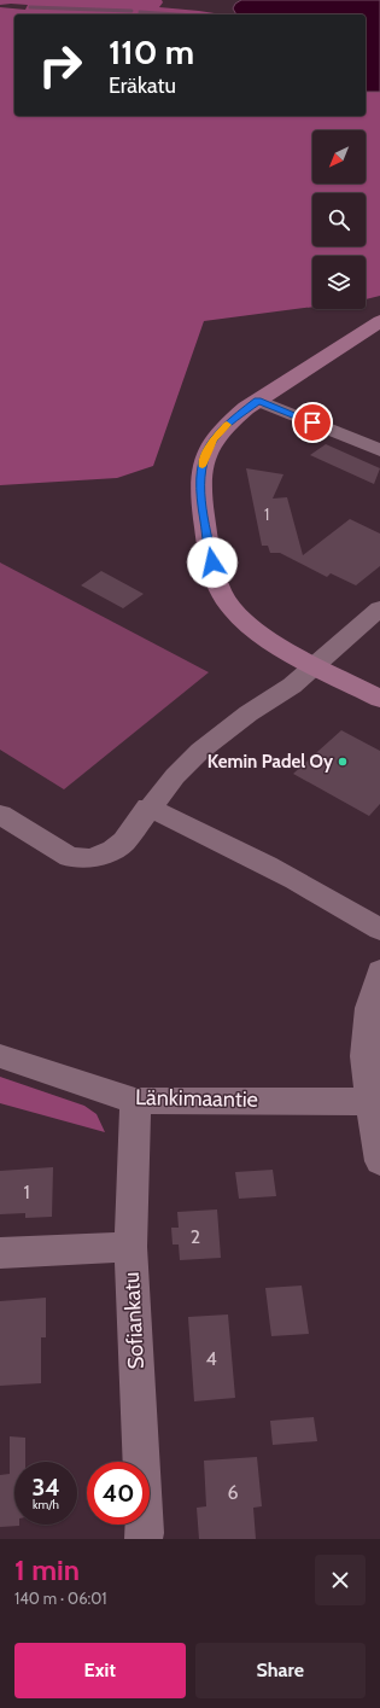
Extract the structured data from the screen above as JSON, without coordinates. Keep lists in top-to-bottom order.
{
  "streets": {
    "street": ["Länkimaantie", "Sofiankatu"]
  },
  "crossings": [
    ["Länkimaantie", "Sofiankatu"]
  ],
  "places": ["Kemin Padel Oy"],
  "house_numbers": [
    "1",
    "1",
    "2",
    "4",
    "6"
  ],
  "north": "bottom left",
  "page": {
    "turn": ["110 m", "Eräkatu"],
    "speed": "34 km/h",
    "limit": "40",
    "heading": ["1 min", "140 m · 06:01"],
    "buttons": ["Exit", "Share"]
  }
}
